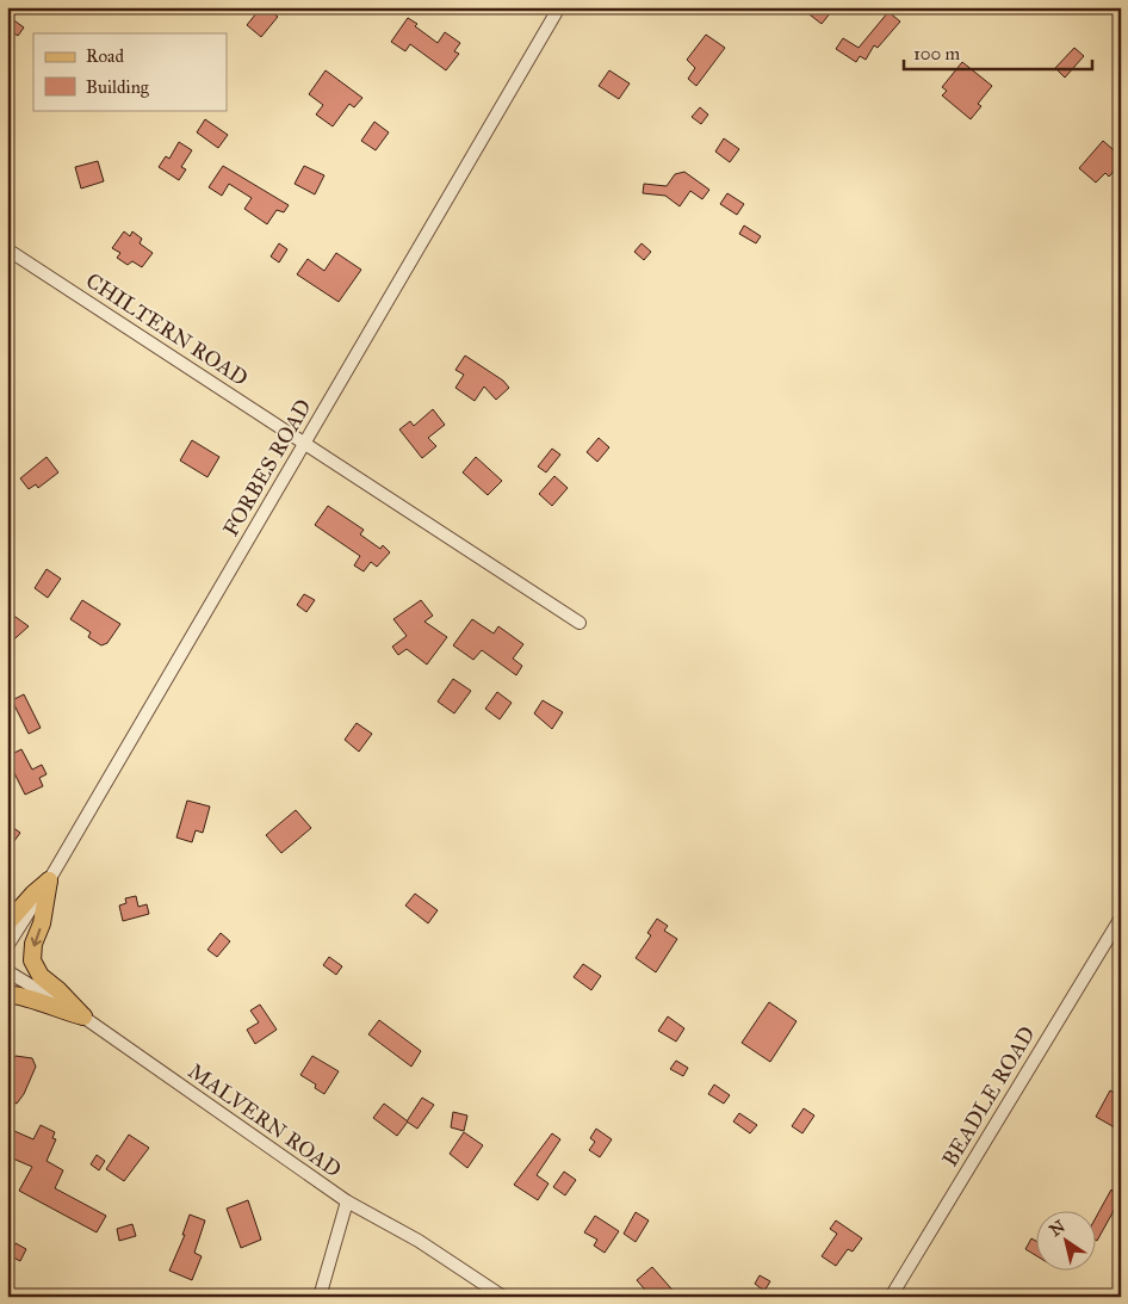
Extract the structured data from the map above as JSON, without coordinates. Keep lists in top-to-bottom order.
{
  "streets": {
    "street": [
      "CHILTERN ROAD",
      "FORBES ROAD",
      "BEADLE ROAD",
      "MALVERN ROAD"
    ]
  },
  "crossings": [
    ["CHILTERN ROAD", "FORBES ROAD"]
  ],
  "legend": ["Road", "Building"],
  "scale_bar": "100 m",
  "north": "top left"
}
